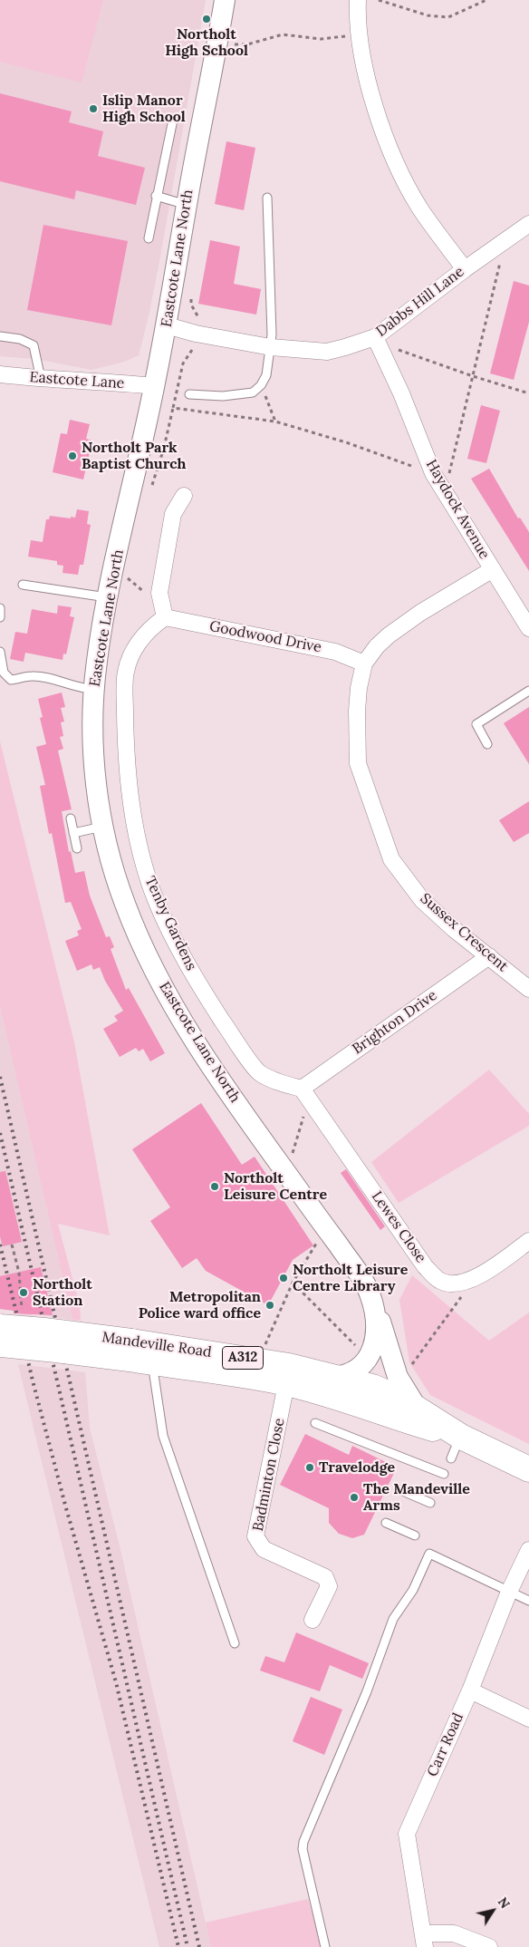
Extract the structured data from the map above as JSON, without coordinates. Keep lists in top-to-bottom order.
{
  "streets": {
    "main road": ["Mandeville Road", "A312"],
    "street": [
      "Eastcote Lane North",
      "Dabbs Hill Lane",
      "Eastcote Lane",
      "Haydock Avenue",
      "Goodwood Drive",
      "Tenby Gardens",
      "Sussex Crescent",
      "Brighton Drive",
      "Lewes Close",
      "Badminton Close",
      "Carr Road"
    ]
  },
  "crossings": [
    ["Eastcote Lane North", "Dabbs Hill Lane"],
    ["Eastcote Lane North", "Eastcote Lane"],
    ["Eastcote Lane North", "Mandeville Road"],
    ["Dabbs Hill Lane", "Haydock Avenue"],
    ["Haydock Avenue", "Sussex Crescent"],
    ["Goodwood Drive", "Tenby Gardens"],
    ["Goodwood Drive", "Sussex Crescent"],
    ["Tenby Gardens", "Brighton Drive"],
    ["Tenby Gardens", "Lewes Close"],
    ["Sussex Crescent", "Brighton Drive"],
    ["Brighton Drive", "Lewes Close"],
    ["Mandeville Road", "Badminton Close"]
  ],
  "places": [
    "Northolt High School",
    "Islip Manor High School",
    "Northolt Park Baptist Church",
    "Northolt Leisure Centre",
    "Northolt Leisure Centre Library",
    "Northolt Station",
    "Metropolitan Police ward office",
    "Travelodge",
    "The Mandeville Arms"
  ],
  "north": "top right"
}
